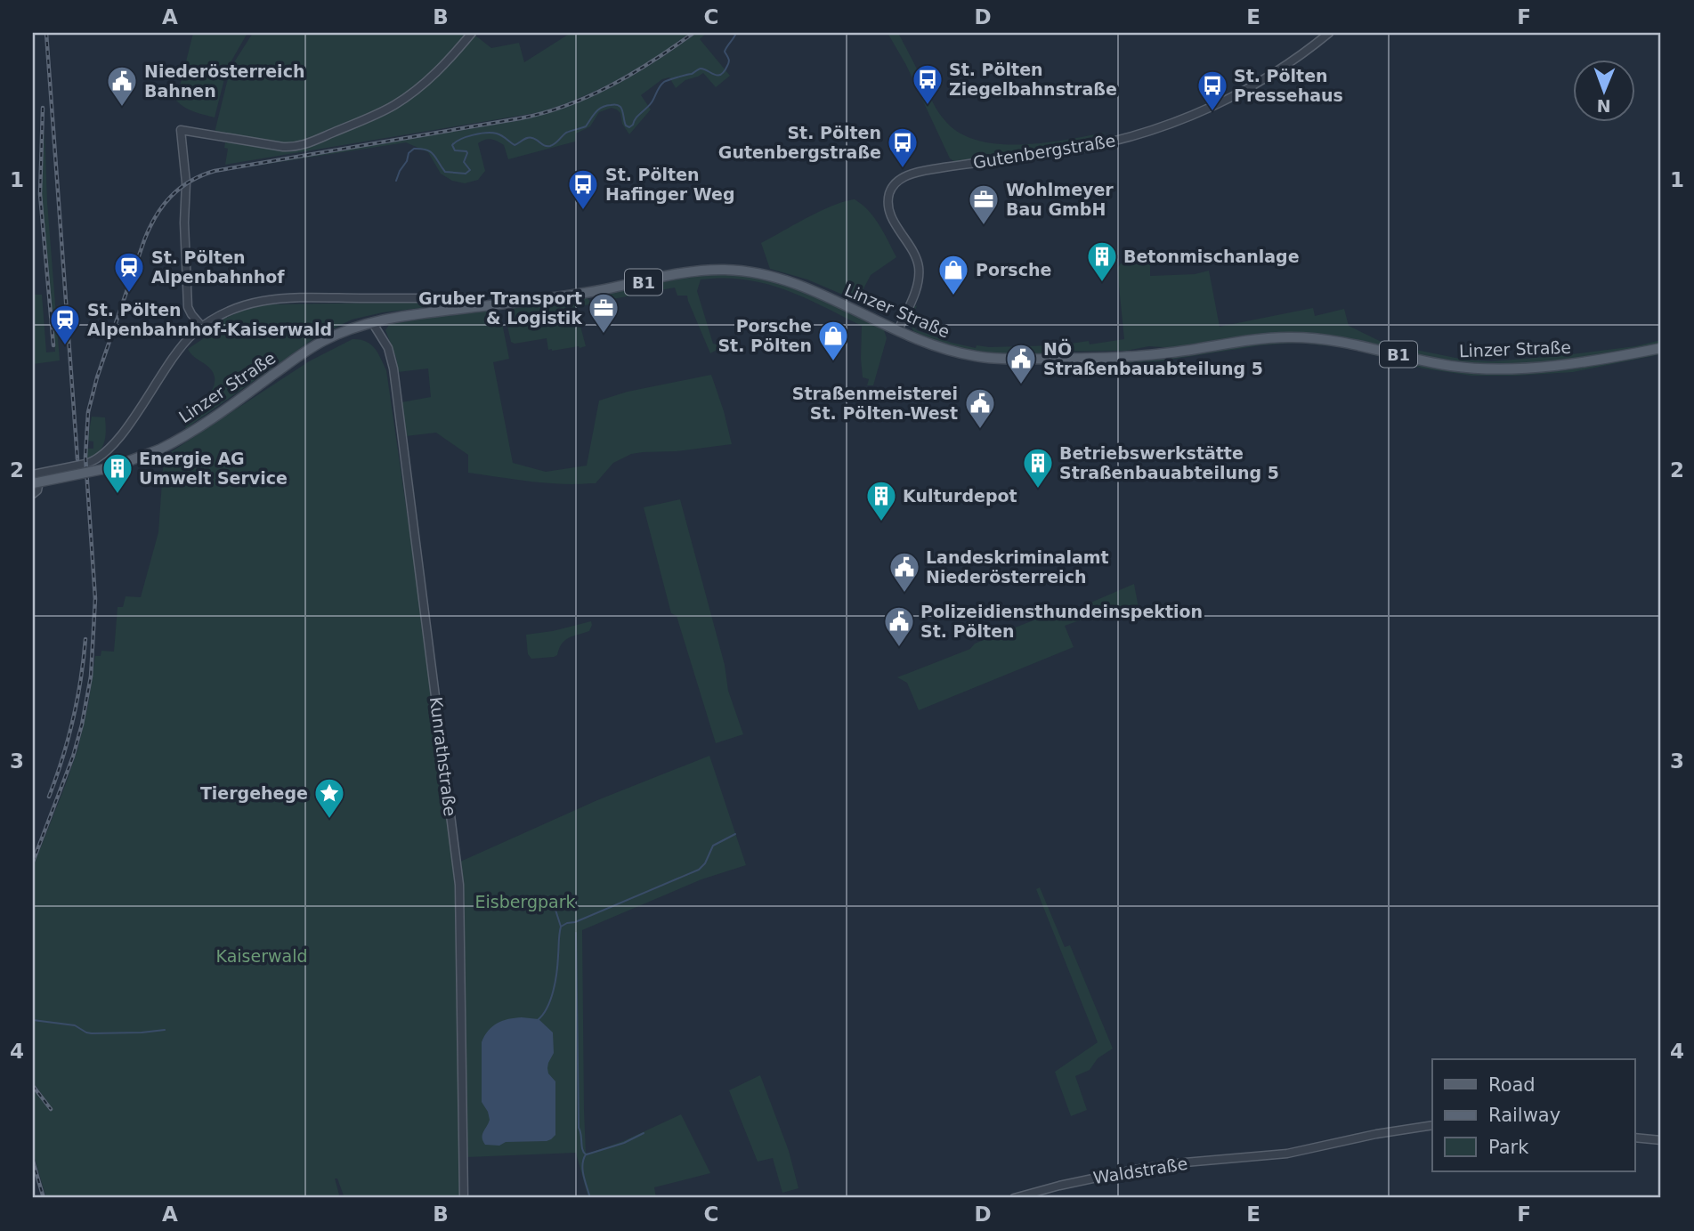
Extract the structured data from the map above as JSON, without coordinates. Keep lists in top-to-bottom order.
{
  "streets": {
    "main road": ["B1", "Linzer Straße"],
    "street": ["Gutenbergstraße", "Kunrathstraße", "Waldstraße"]
  },
  "crossings": [
    ["Gutenbergstraße", "Linzer Straße"],
    ["Linzer Straße", "Kunrathstraße"]
  ],
  "parks": ["Eisbergpark", "Kaiserwald"],
  "places": {
    "bus stop": [
      "St. Pölten Ziegelbahnstraße",
      "St. Pölten Pressehaus",
      "St. Pölten Gutenbergstraße",
      "St. Pölten Hafinger Weg"
    ],
    "public building": [
      "Niederösterreich Bahnen",
      "NÖ Straßenbauabteilung 5",
      "Straßenmeisterei St. Pölten-West",
      "Landeskriminalamt Niederösterreich",
      "Polizeidiensthundeinspektion St. Pölten"
    ],
    "office": ["Wohlmeyer Bau GmbH", "Gruber Transport & Logistik"],
    "building": [
      "Betonmischanlage",
      "Betriebswerkstätte Straßenbauabteilung 5",
      "Energie AG Umwelt Service",
      "Kulturdepot"
    ],
    "station": ["St. Pölten Alpenbahnhof", "St. Pölten Alpenbahnhof-Kaiserwald"],
    "shop": ["Porsche", "Porsche St. Pölten"],
    "place": ["Tiergehege"]
  },
  "legend": ["Road", "Railway", "Park"],
  "north": "bottom",
  "grid": {
    "columns": [
      "A",
      "B",
      "C",
      "D",
      "E",
      "F"
    ],
    "rows": [
      "1",
      "2",
      "3",
      "4"
    ]
  }
}
